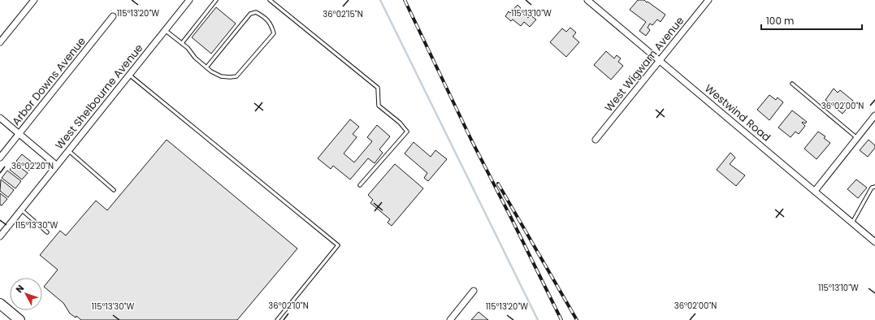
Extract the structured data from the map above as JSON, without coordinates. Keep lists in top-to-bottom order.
{
  "streets": {
    "street": [
      "West Wigwam Avenue",
      "Arbor Downs Avenue",
      "West Shelbourne Avenue",
      "Westwind Road"
    ]
  },
  "crossings": [
    ["West Wigwam Avenue", "Westwind Road"]
  ],
  "scale_bar": "100 m",
  "north": "top left",
  "coordinates": [
    "115°13'20\"W",
    "115°13'10\"W",
    "36°02'15\"N",
    "36°02'00\"N",
    "36°02'20\"N",
    "115°13'30\"W",
    "36°02'10\"N"
  ]
}
